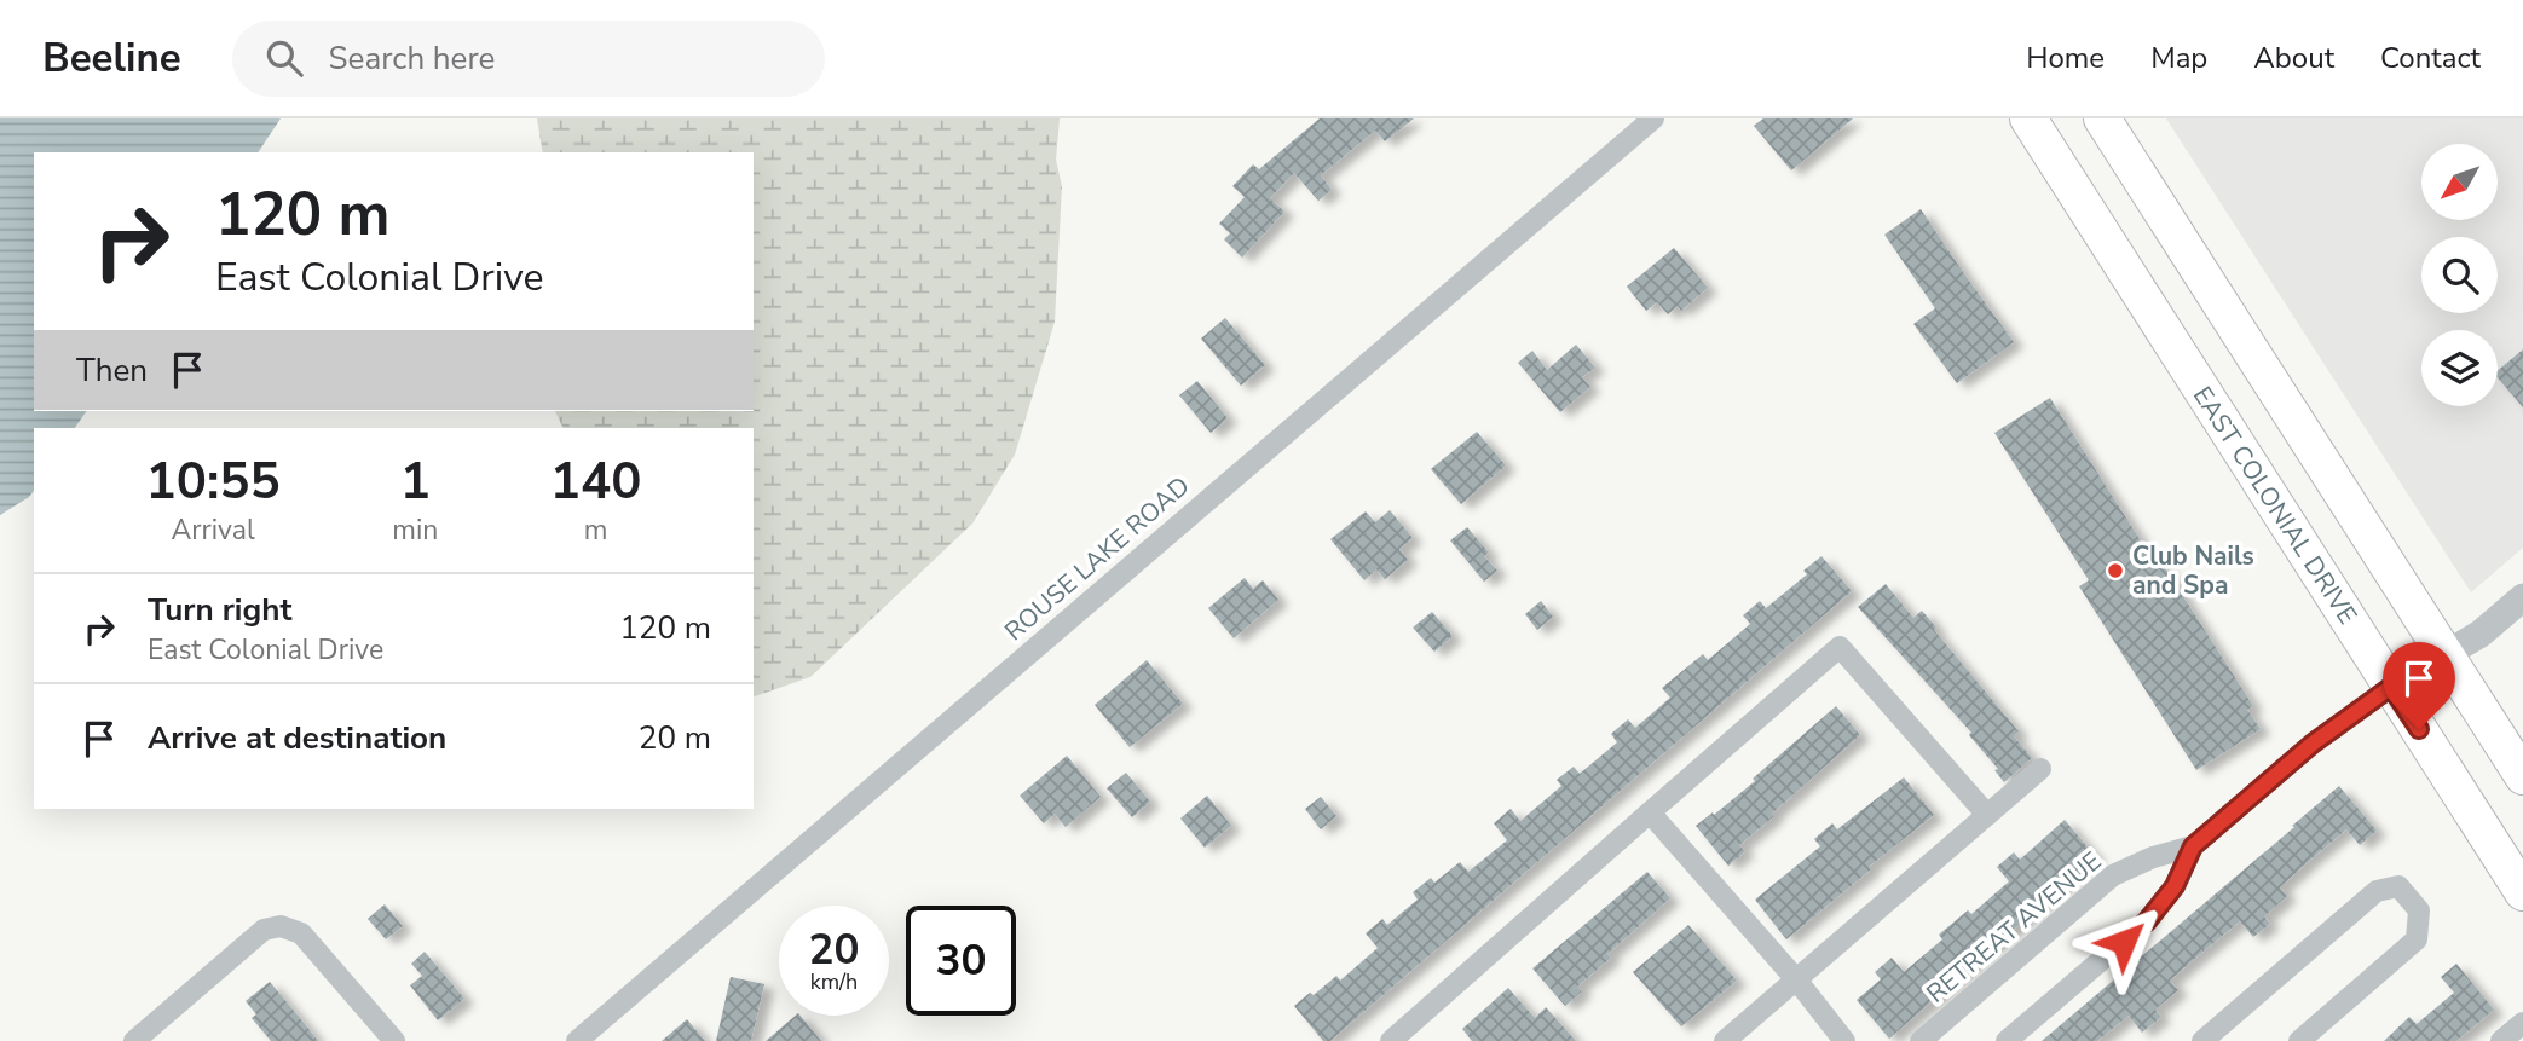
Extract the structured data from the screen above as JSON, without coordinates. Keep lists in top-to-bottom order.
{
  "streets": {
    "highway": ["EAST COLONIAL DRIVE"],
    "street": ["ROUSE LAKE ROAD", "RETREAT AVENUE"]
  },
  "crossings": [
    ["EAST COLONIAL DRIVE", "RETREAT AVENUE"]
  ],
  "places": ["Club Nails and Spa"],
  "north": "bottom left",
  "page": {
    "header": "Beeline",
    "search": "Search here",
    "nav": [
      "Home",
      "Map",
      "About",
      "Contact"
    ],
    "turn": ["120 m", "East Colonial Drive"],
    "then": "Then",
    "eta": [
      "10:55",
      "Arrival",
      "1",
      "min",
      "140",
      "m"
    ],
    "list": [
      {
        "name": "Turn right",
        "note": "East Colonial Drive",
        "value": "120 m"
      },
      {
        "name": "Arrive at destination",
        "value": "20 m"
      }
    ],
    "speed": "20 km/h",
    "limit": "30"
  }
}
